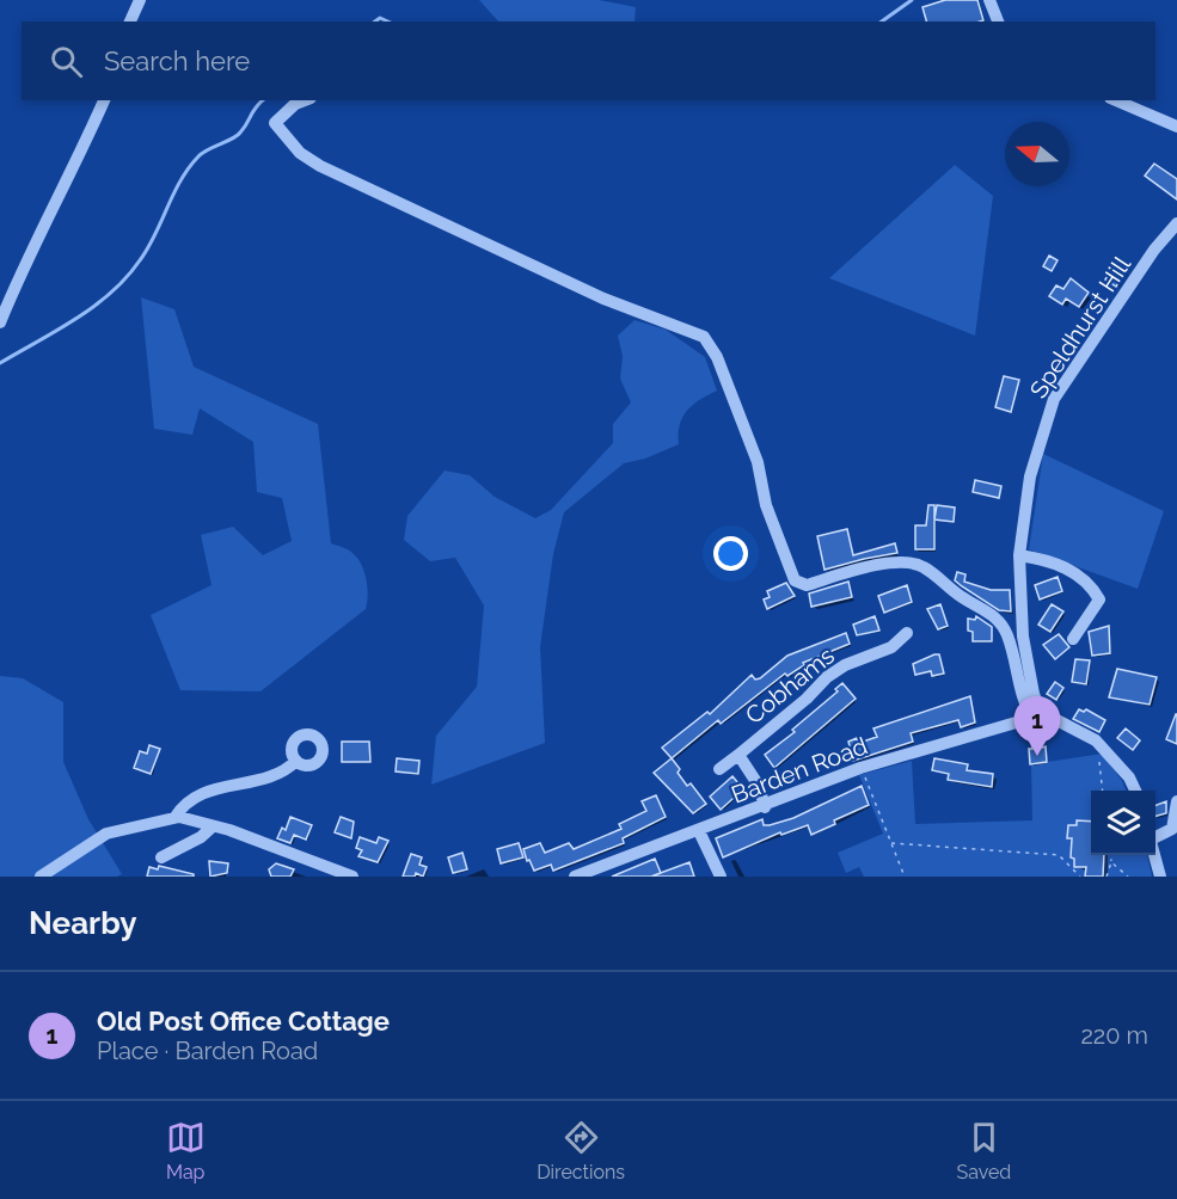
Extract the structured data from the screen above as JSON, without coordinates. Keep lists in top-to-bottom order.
{
  "streets": {
    "street": ["Speldhurst Hill", "Cobhams", "Barden Road"]
  },
  "crossings": [
    ["Speldhurst Hill", "Barden Road"],
    ["Cobhams", "Barden Road"]
  ],
  "north": "left",
  "page": {
    "search": "Search here",
    "pins": "1",
    "heading": "Nearby",
    "list": [
      {
        "mark": "1",
        "name": "Old Post Office Cottage",
        "note": "Place · Barden Road",
        "value": "220 m"
      }
    ],
    "nav": ["Map", "Directions", "Saved"]
  }
}
